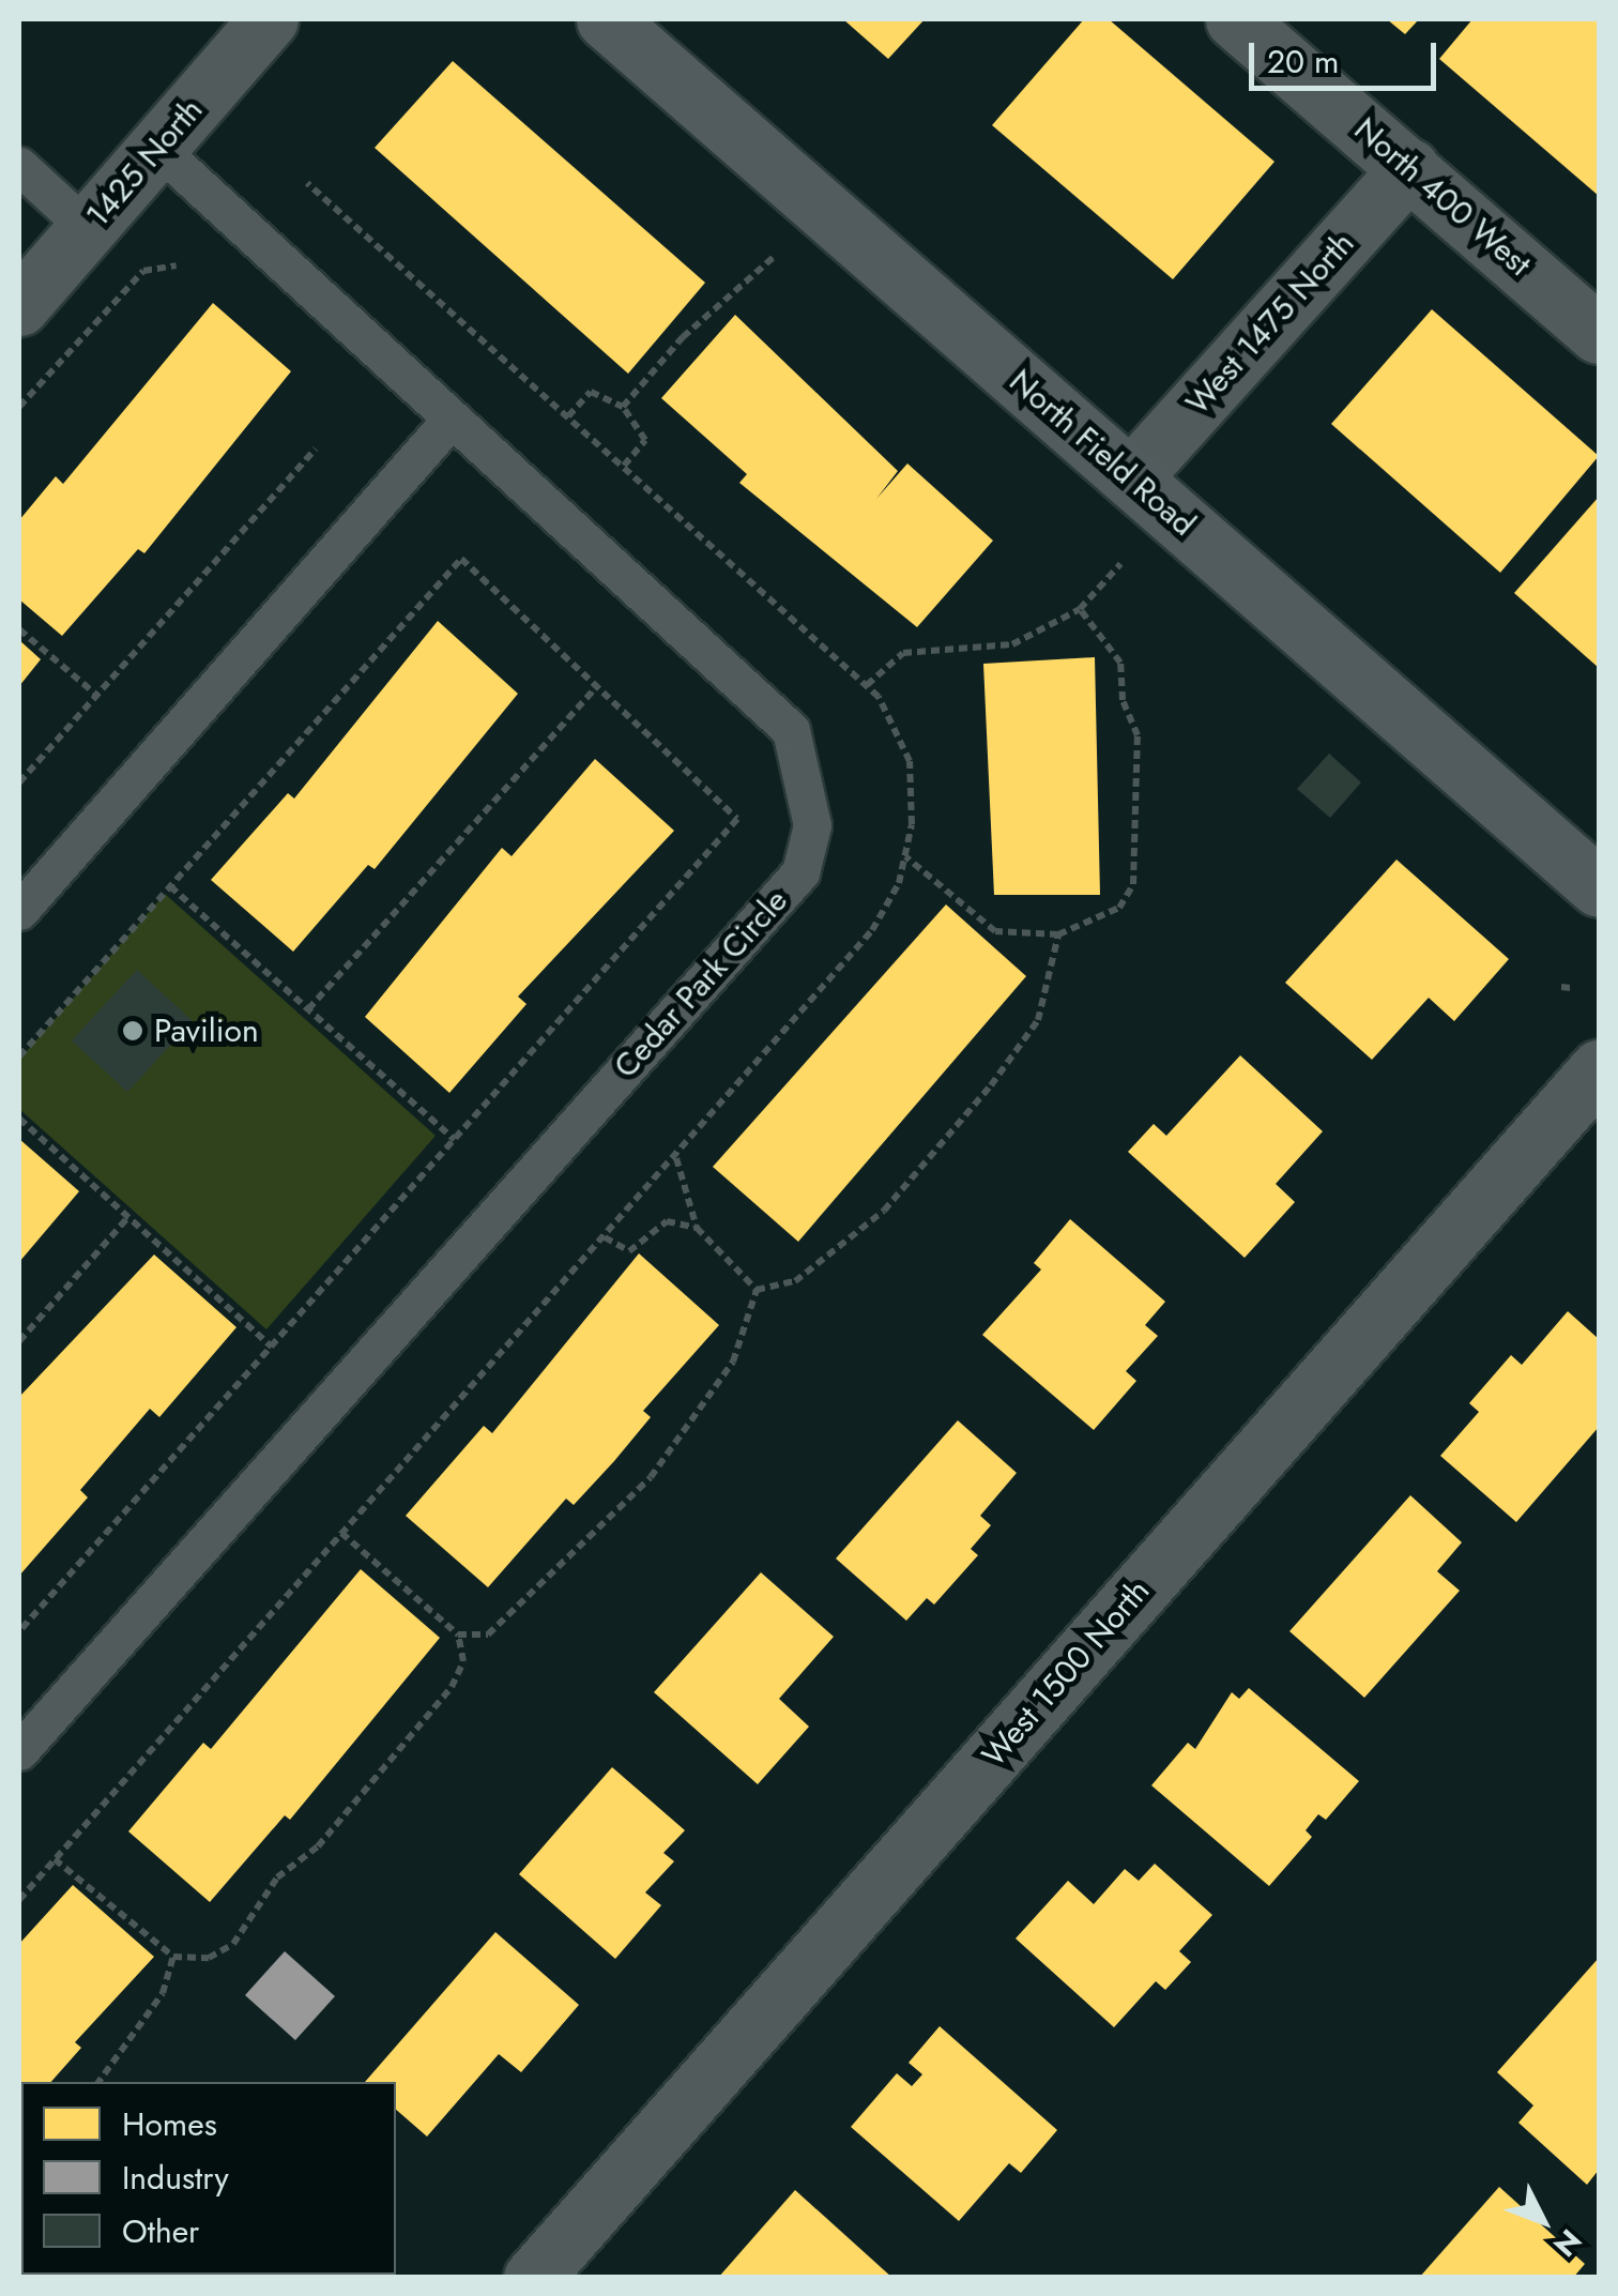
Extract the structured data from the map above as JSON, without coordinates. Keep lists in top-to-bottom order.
{
  "streets": {
    "street": [
      "1425 North",
      "North 400 West",
      "West 1475 North",
      "North Field Road",
      "West 1500 North"
    ],
    "lane": ["Cedar Park Circle"]
  },
  "crossings": [
    ["1425 North", "Cedar Park Circle"],
    ["North 400 West", "West 1475 North"],
    ["West 1475 North", "North Field Road"]
  ],
  "places": ["Pavilion"],
  "legend": ["Homes", "Industry", "Other"],
  "scale_bar": "20 m",
  "north": "bottom right"
}
